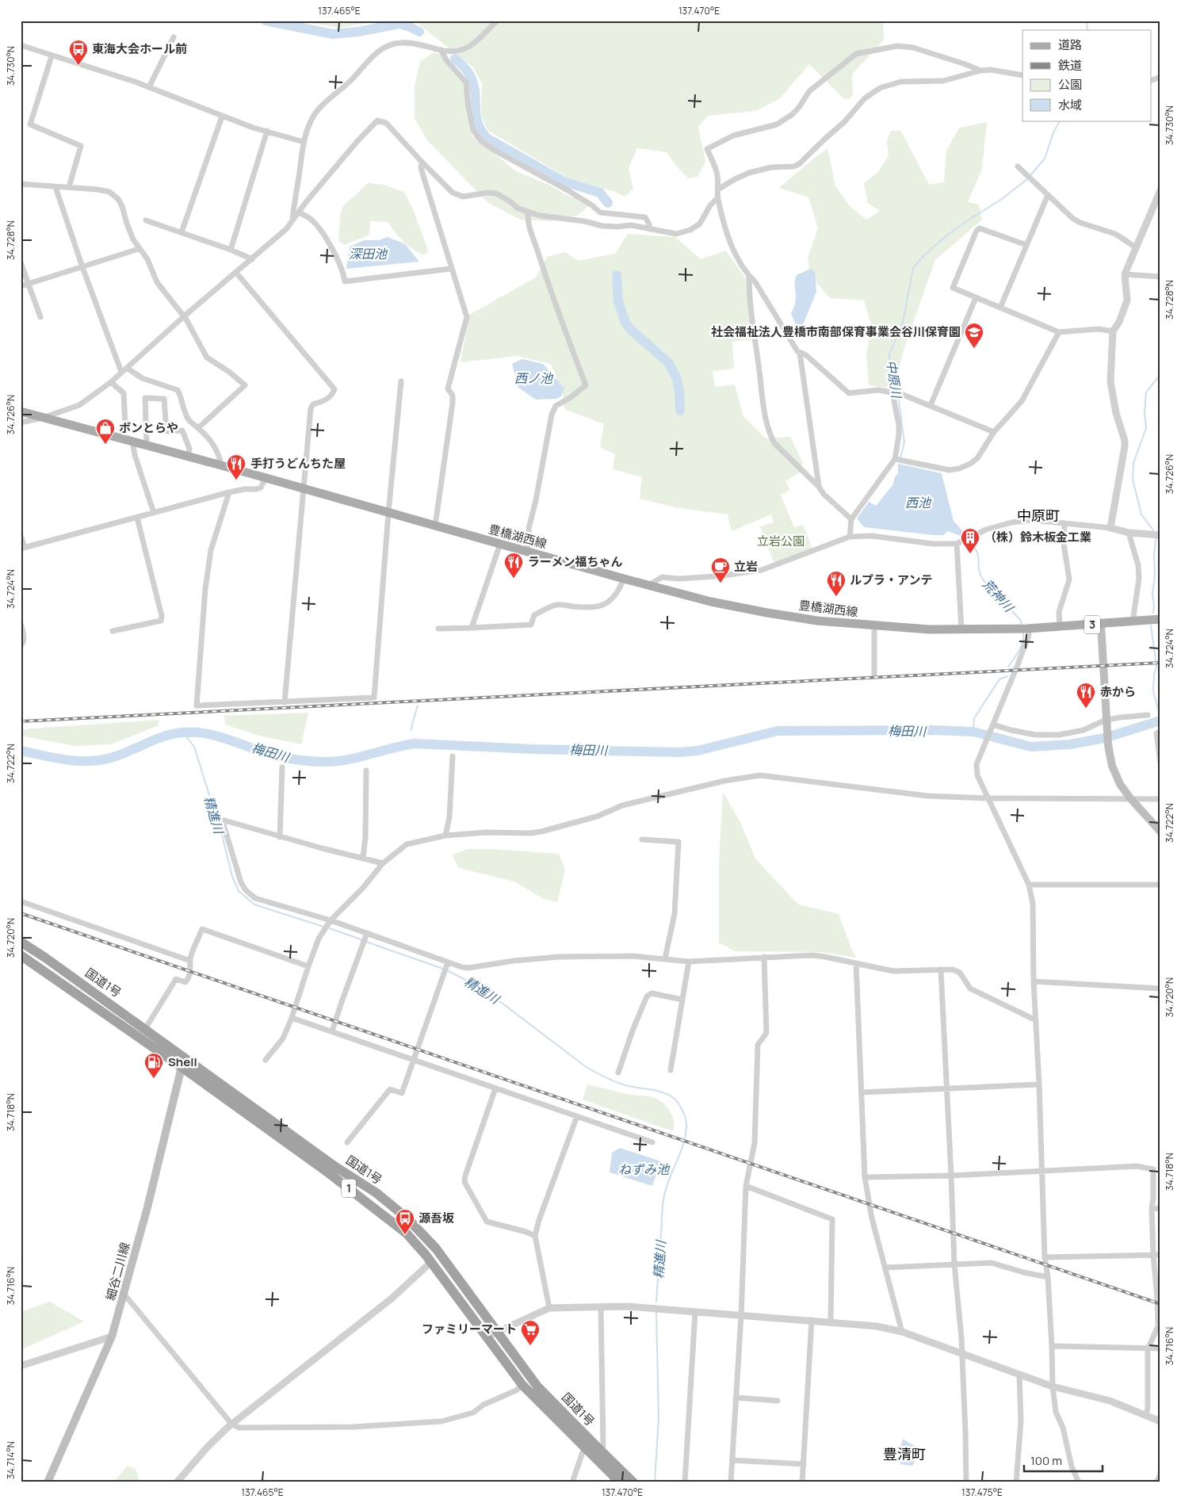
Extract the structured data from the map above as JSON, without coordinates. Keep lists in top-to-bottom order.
{
  "streets": {
    "highway": ["国道1号", "1"],
    "main road": ["豊橋湖西線", "3", "細谷二川線"]
  },
  "crossings": [
    ["国道1号", "細谷二川線"]
  ],
  "districts": ["中原町", "豊清町"],
  "water": [
    "深田池",
    "西ノ池",
    "中原川",
    "西池",
    "荒神川",
    "梅田川",
    "精進川",
    "ねずみ池"
  ],
  "parks": ["立岩公園"],
  "places": {
    "bus stop": ["東海大会ホール前", "源吾坂"],
    "school or university": ["社会福祉法人豊橋市南部保育事業会谷川保育園"],
    "shop": ["ボンとらや"],
    "restaurant": [
      "手打うどんちた屋",
      "ラーメン福ちゃん",
      "ルプラ・アンテ",
      "赤から"
    ],
    "building": ["（株）鈴木板金工業"],
    "cafe": ["立岩"],
    "fuel station": ["Shell"],
    "supermarket": ["ファミリーマート"]
  },
  "legend": [
    "道路",
    "鉄道",
    "公園",
    "水域"
  ],
  "scale_bar": "100 m",
  "coordinates": [
    "137.465°E",
    "137.470°E",
    "34.730°N",
    "34.728°N",
    "34.726°N",
    "34.724°N",
    "34.722°N",
    "34.720°N",
    "34.718°N",
    "34.716°N",
    "34.714°N",
    "137.475°E"
  ]
}
